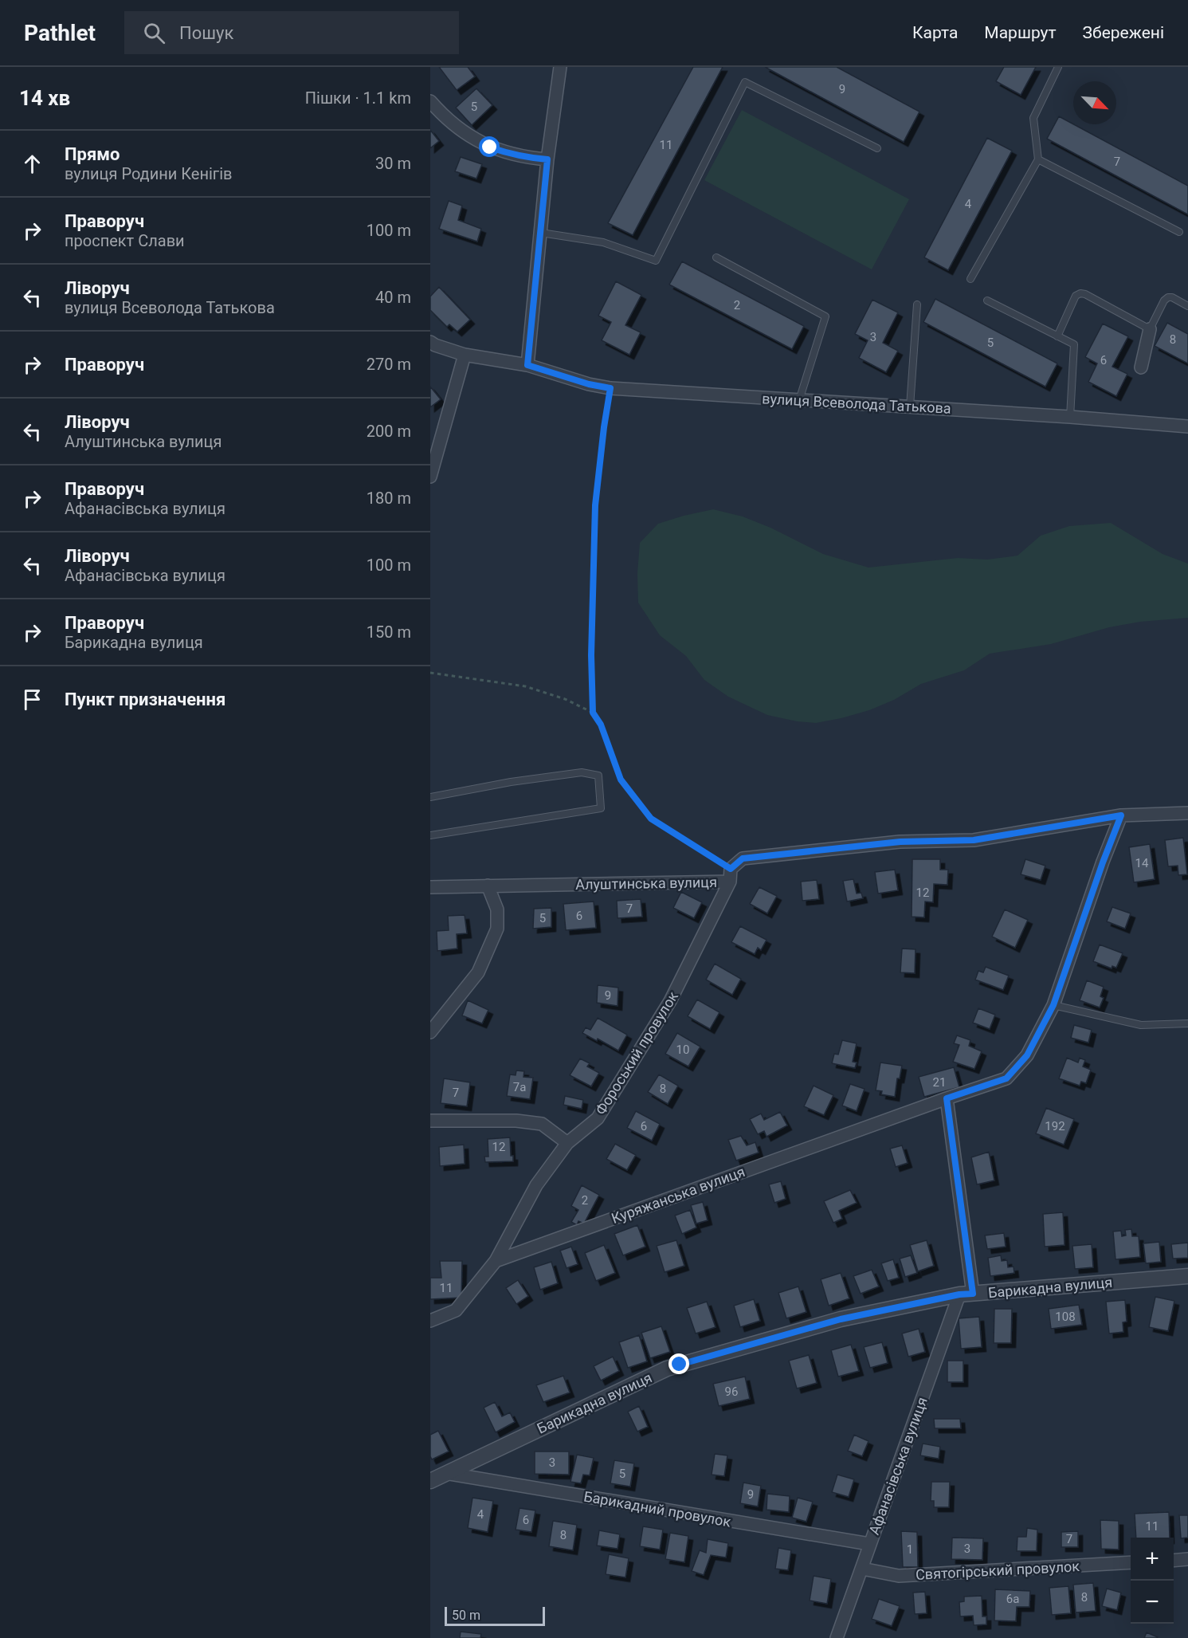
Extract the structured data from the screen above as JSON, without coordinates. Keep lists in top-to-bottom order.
{
  "streets": {
    "street": [
      "вулиця Всеволода Татькова",
      "Алуштинська вулиця",
      "Фороський провулок",
      "Куряжанська вулиця",
      "Барикадна вулиця",
      "Афанасівська вулиця",
      "Барикадний провулок",
      "Святогірський провулок"
    ]
  },
  "crossings": [
    ["Алуштинська вулиця", "Фороський провулок"],
    ["Фороський провулок", "Куряжанська вулиця"],
    ["Куряжанська вулиця", "Афанасівська вулиця"],
    ["Барикадна вулиця", "Афанасівська вулиця"],
    ["Барикадна вулиця", "Барикадний провулок"],
    ["Афанасівська вулиця", "Барикадний провулок"],
    ["Афанасівська вулиця", "Святогірський провулок"]
  ],
  "house_numbers": [
    "9",
    "5",
    "11",
    "7",
    "4",
    "2",
    "3",
    "8",
    "5",
    "6",
    "14",
    "12",
    "7",
    "6",
    "5",
    "9",
    "10",
    "21",
    "7а",
    "8",
    "7",
    "6",
    "192",
    "12",
    "2",
    "11",
    "108",
    "96",
    "3",
    "5",
    "9",
    "4",
    "6",
    "11",
    "8",
    "7",
    "3",
    "1",
    "8",
    "6а"
  ],
  "scale_bar": "50 m",
  "north": "bottom right",
  "page": {
    "header": "Pathlet",
    "search": "Пошук",
    "nav": ["Карта", "Маршрут", "Збережені"],
    "heading": ["14 хв", "Пішки · 1.1 km"],
    "list": [
      ["Прямо", "вулиця Родини Кенігів", "30 m"],
      ["Праворуч", "проспект Слави", "100 m"],
      ["Ліворуч", "вулиця Всеволода Татькова", "40 m"],
      ["Праворуч", "270 m"],
      ["Ліворуч", "Алуштинська вулиця", "200 m"],
      ["Праворуч", "Афанасівська вулиця", "180 m"],
      ["Ліворуч", "Афанасівська вулиця", "100 m"],
      ["Праворуч", "Барикадна вулиця", "150 m"],
      "Пункт призначення"
    ],
    "map_buttons": ["+", "−"],
    "scale": "50 m"
  }
}
